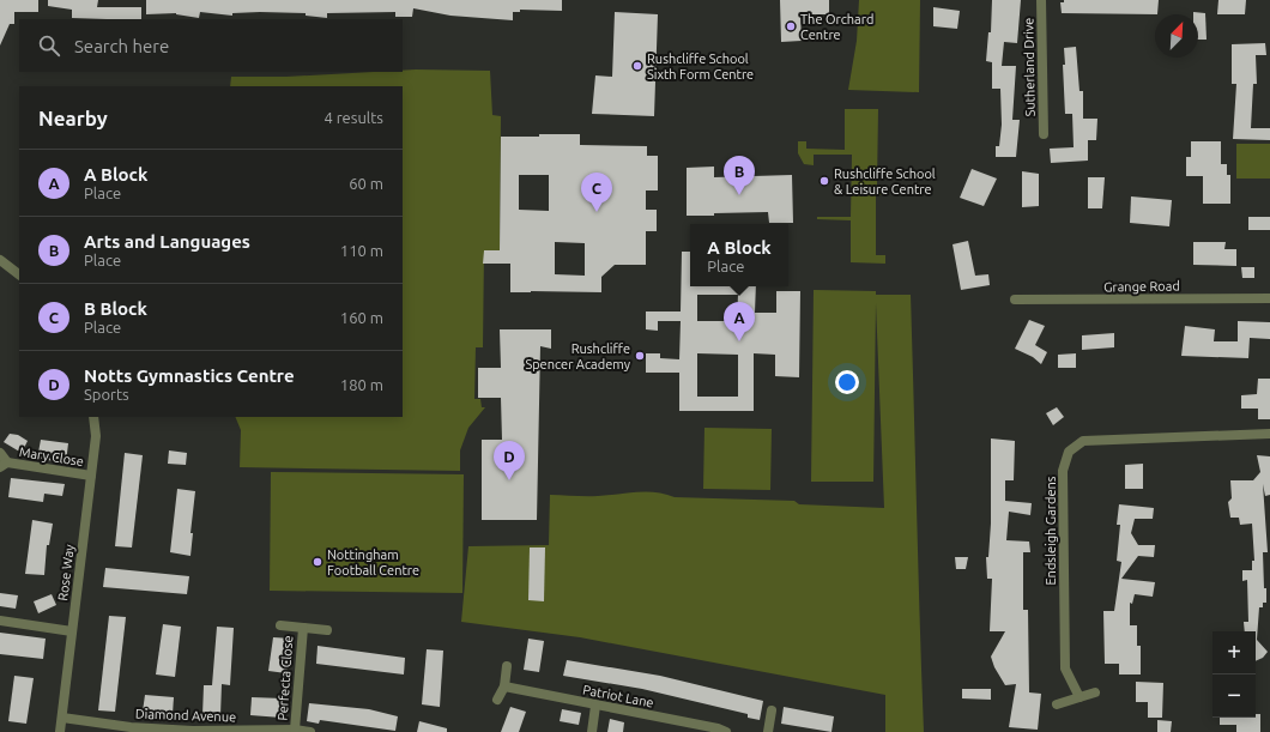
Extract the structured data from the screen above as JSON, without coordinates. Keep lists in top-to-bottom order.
{
  "streets": {
    "street": [
      "Sutherland Drive",
      "Grange Road",
      "Mary Close",
      "Endsleigh Gardens",
      "Rose Way",
      "Perfecta Close",
      "Patriot Lane",
      "Diamond Avenue"
    ]
  },
  "crossings": [
    ["Mary Close", "Rose Way"],
    ["Rose Way", "Diamond Avenue"],
    ["Perfecta Close", "Diamond Avenue"]
  ],
  "places": [
    "The Orchard Centre",
    "Rushcliffe School Sixth Form Centre",
    "Rushcliffe School & Leisure Centre",
    "Rushcliffe Spencer Academy",
    "Nottingham Football Centre"
  ],
  "north": "top right",
  "page": {
    "search": "Search here",
    "heading": ["Nearby", "4 results"],
    "list": [
      {
        "mark": "A",
        "name": "A Block",
        "note": "Place",
        "value": "60 m"
      },
      {
        "mark": "B",
        "name": "Arts and Languages",
        "note": "Place",
        "value": "110 m"
      },
      {
        "mark": "C",
        "name": "B Block",
        "note": "Place",
        "value": "160 m"
      },
      {
        "mark": "D",
        "name": "Notts Gymnastics Centre",
        "note": "Sports",
        "value": "180 m"
      }
    ],
    "pins": [
      "B",
      "C",
      "A",
      "D"
    ],
    "popup": ["A Block", "Place"],
    "map_buttons": ["+", "−"]
  }
}
